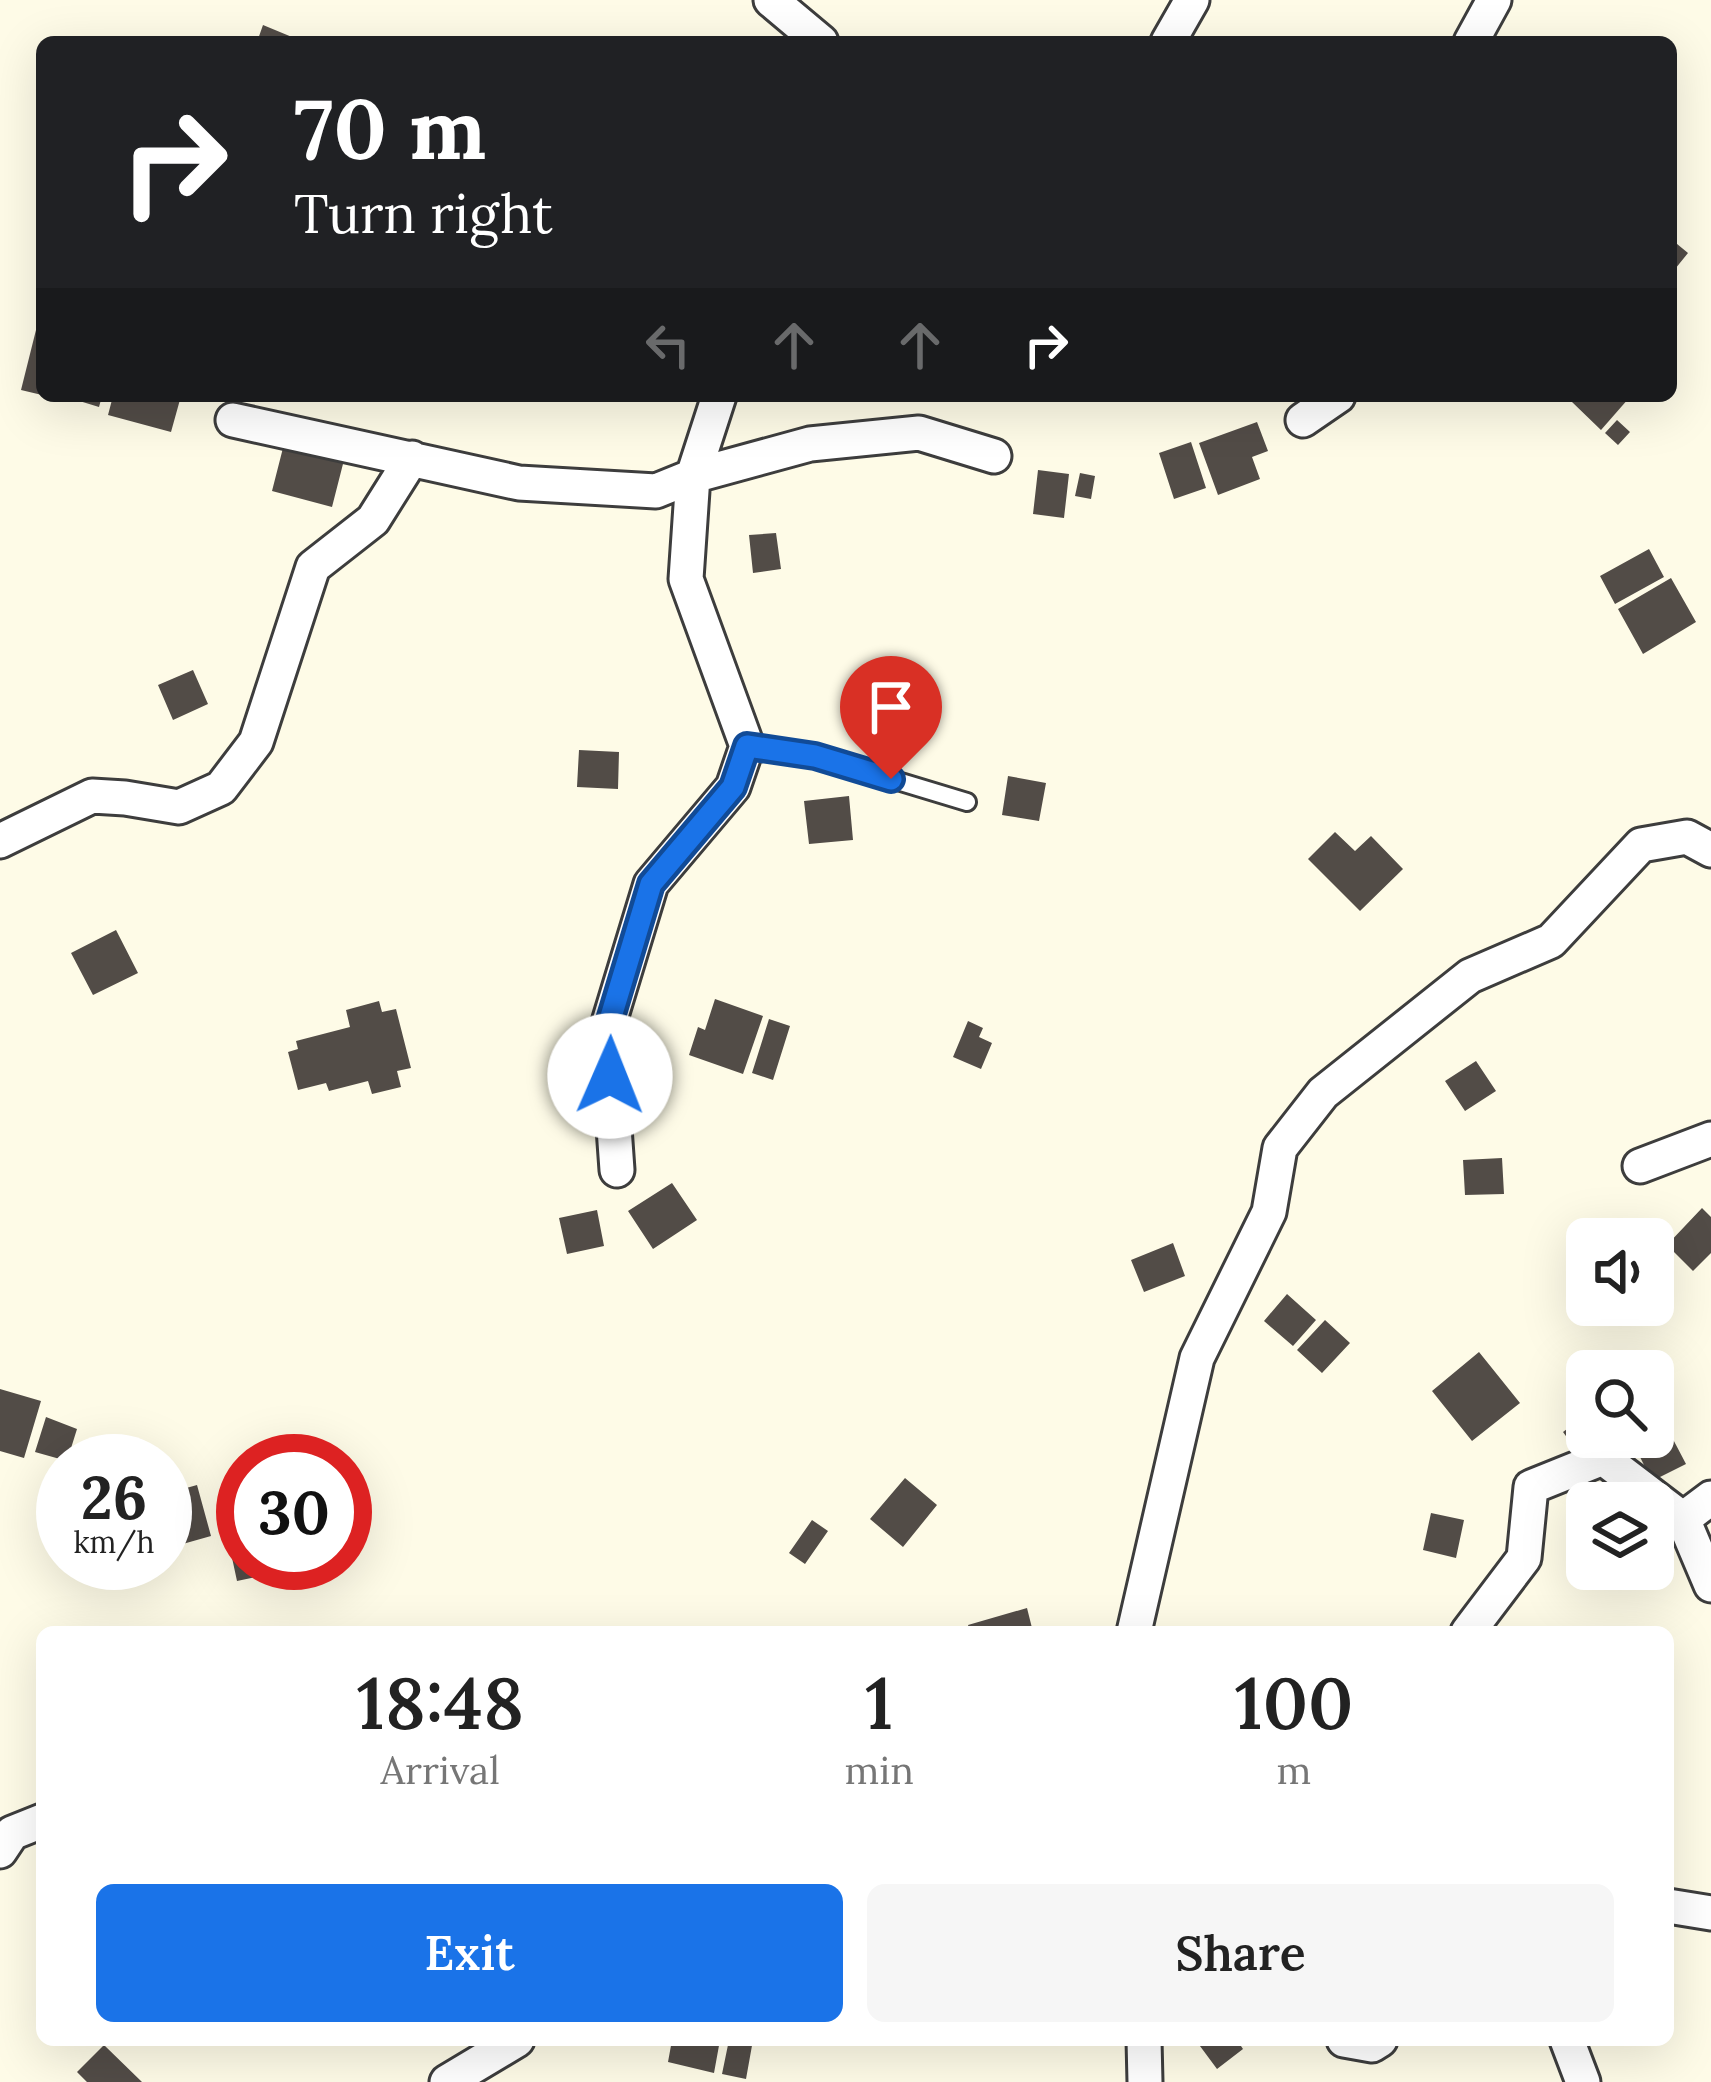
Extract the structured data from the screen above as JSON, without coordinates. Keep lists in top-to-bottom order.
{
  "page": {
    "turn": ["70 m", "Turn right"],
    "speed": "26 km/h",
    "limit": "30",
    "eta": [
      "18:48",
      "Arrival",
      "1",
      "min",
      "100",
      "m"
    ],
    "buttons": ["Exit", "Share"]
  }
}
